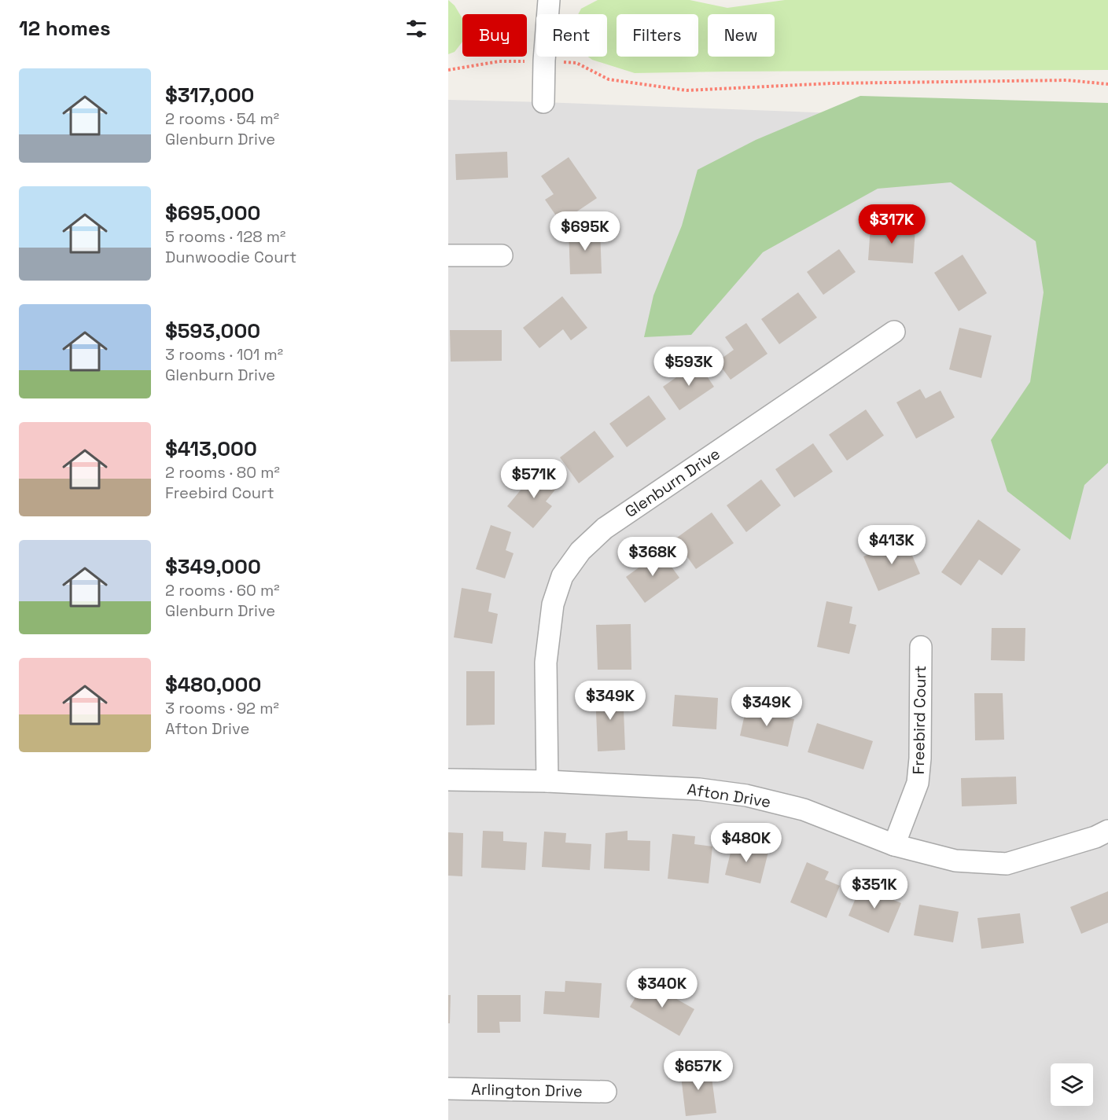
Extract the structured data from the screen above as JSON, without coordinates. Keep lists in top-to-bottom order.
{
  "streets": {
    "street": [
      "Glenburn Drive",
      "Freebird Court",
      "Afton Drive",
      "Arlington Drive"
    ]
  },
  "crossings": [
    ["Glenburn Drive", "Afton Drive"],
    ["Freebird Court", "Afton Drive"]
  ],
  "page": {
    "heading": "12 homes",
    "chip": [
      "Buy",
      "Rent",
      "Filters",
      "New"
    ],
    "list": [
      {
        "name": "$317,000",
        "note": "2 rooms · 54 m² · Glenburn Drive"
      },
      {
        "name": "$695,000",
        "note": "5 rooms · 128 m² · Dunwoodie Court"
      },
      {
        "name": "$593,000",
        "note": "3 rooms · 101 m² · Glenburn Drive"
      },
      {
        "name": "$413,000",
        "note": "2 rooms · 80 m² · Freebird Court"
      },
      {
        "name": "$349,000",
        "note": "2 rooms · 60 m² · Glenburn Drive"
      },
      {
        "name": "$480,000",
        "note": "3 rooms · 92 m² · Afton Drive"
      }
    ],
    "price": [
      "$317K",
      "$695K",
      "$593K",
      "$571K",
      "$413K",
      "$368K",
      "$349K",
      "$349K",
      "$480K",
      "$351K",
      "$340K",
      "$657K"
    ]
  }
}
